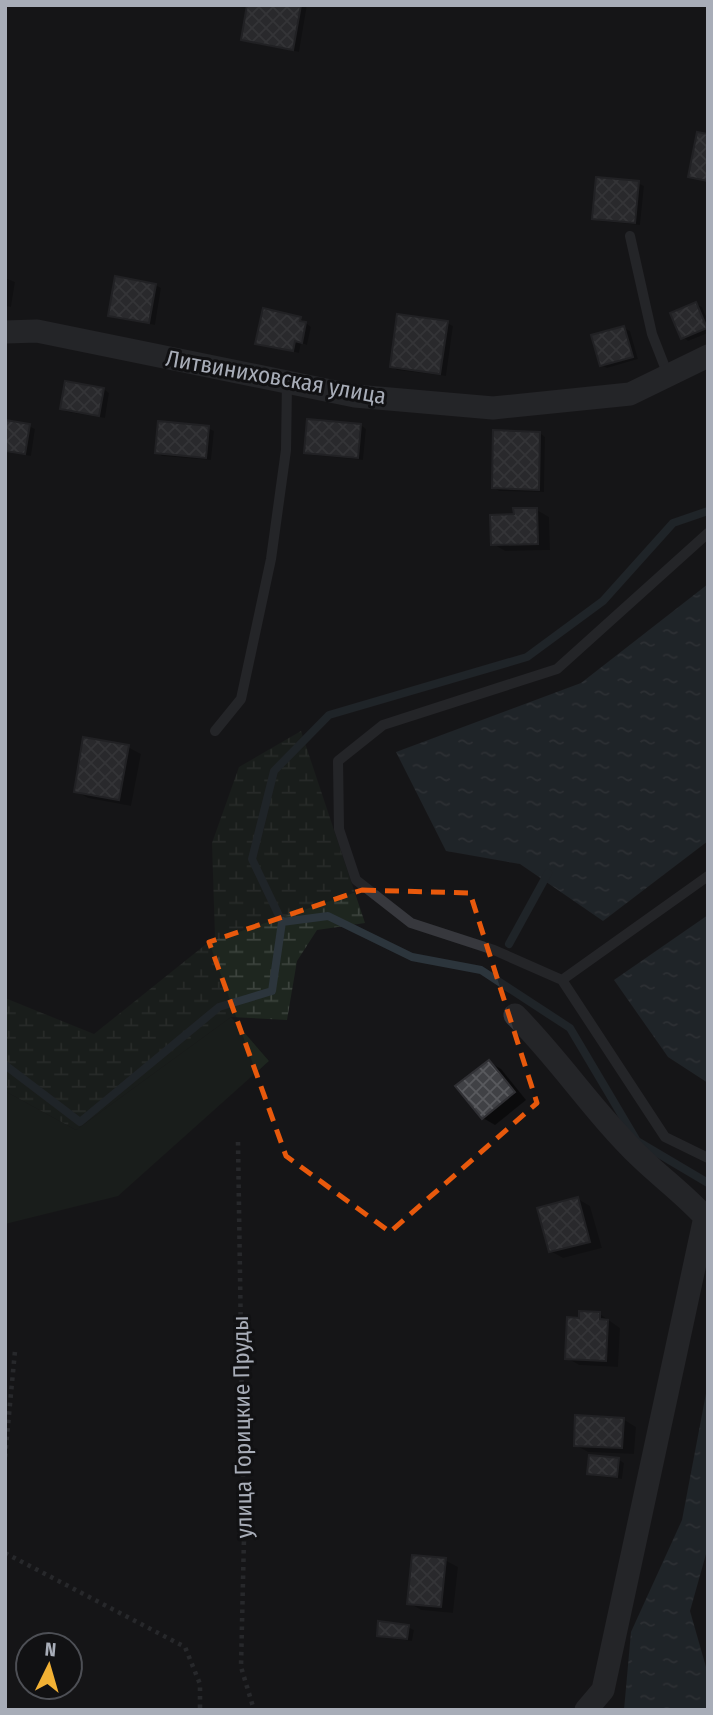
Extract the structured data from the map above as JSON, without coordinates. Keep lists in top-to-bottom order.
{
  "streets": {
    "street": ["Литвиниховская улица"],
    "path": ["улица Горицкие Пруды"]
  },
  "north": "top"
}
